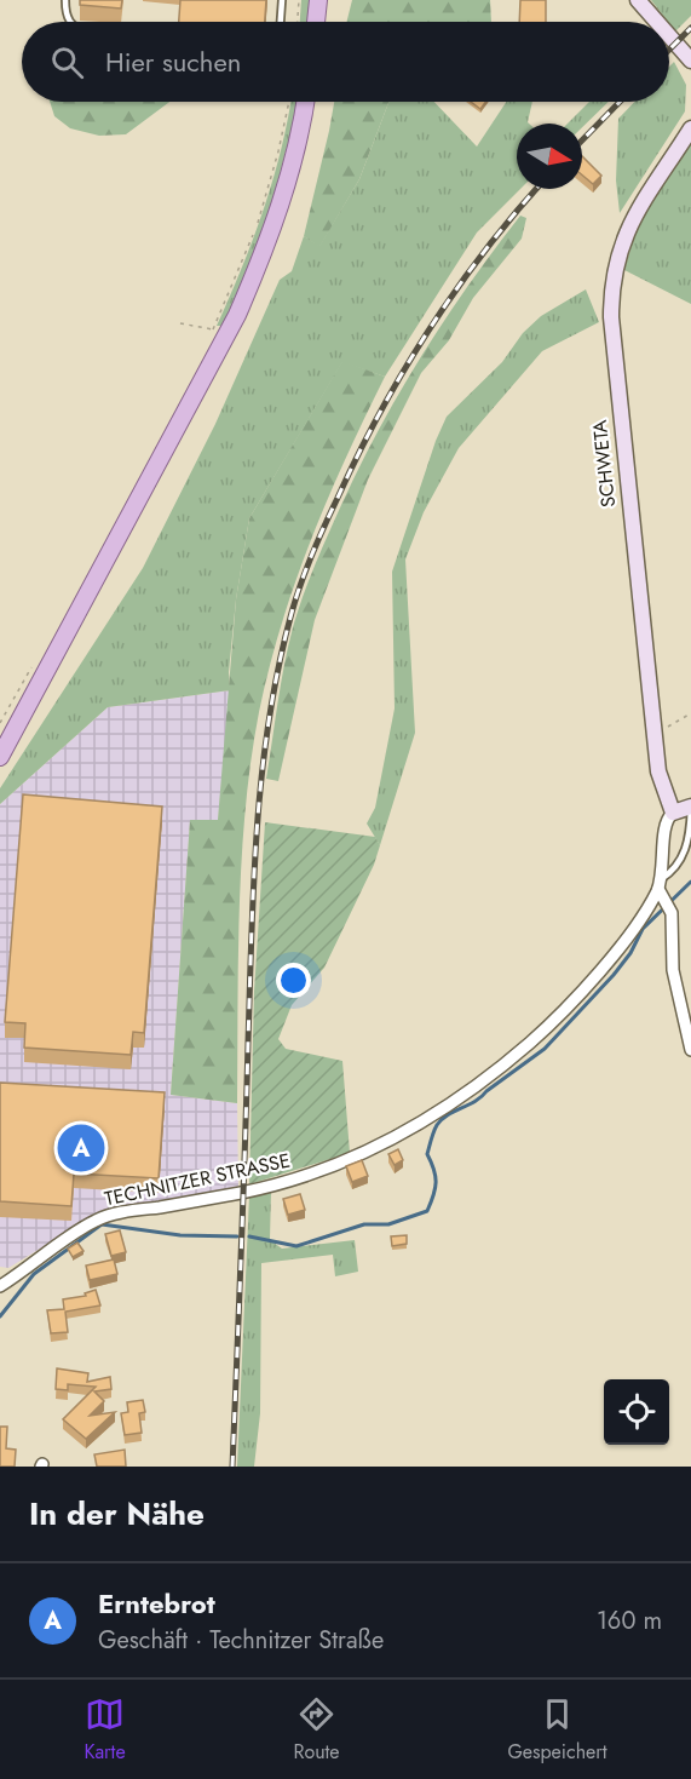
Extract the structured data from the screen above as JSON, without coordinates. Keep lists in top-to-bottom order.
{
  "streets": {
    "street": ["SCHWETA", "TECHNITZER STRASSE"]
  },
  "north": "right",
  "page": {
    "search": "Hier suchen",
    "pins": "A",
    "heading": "In der Nähe",
    "list": [
      {
        "mark": "A",
        "name": "Erntebrot",
        "note": "Geschäft · Technitzer Straße",
        "value": "160 m"
      }
    ],
    "nav": ["Karte", "Route", "Gespeichert"]
  }
}
